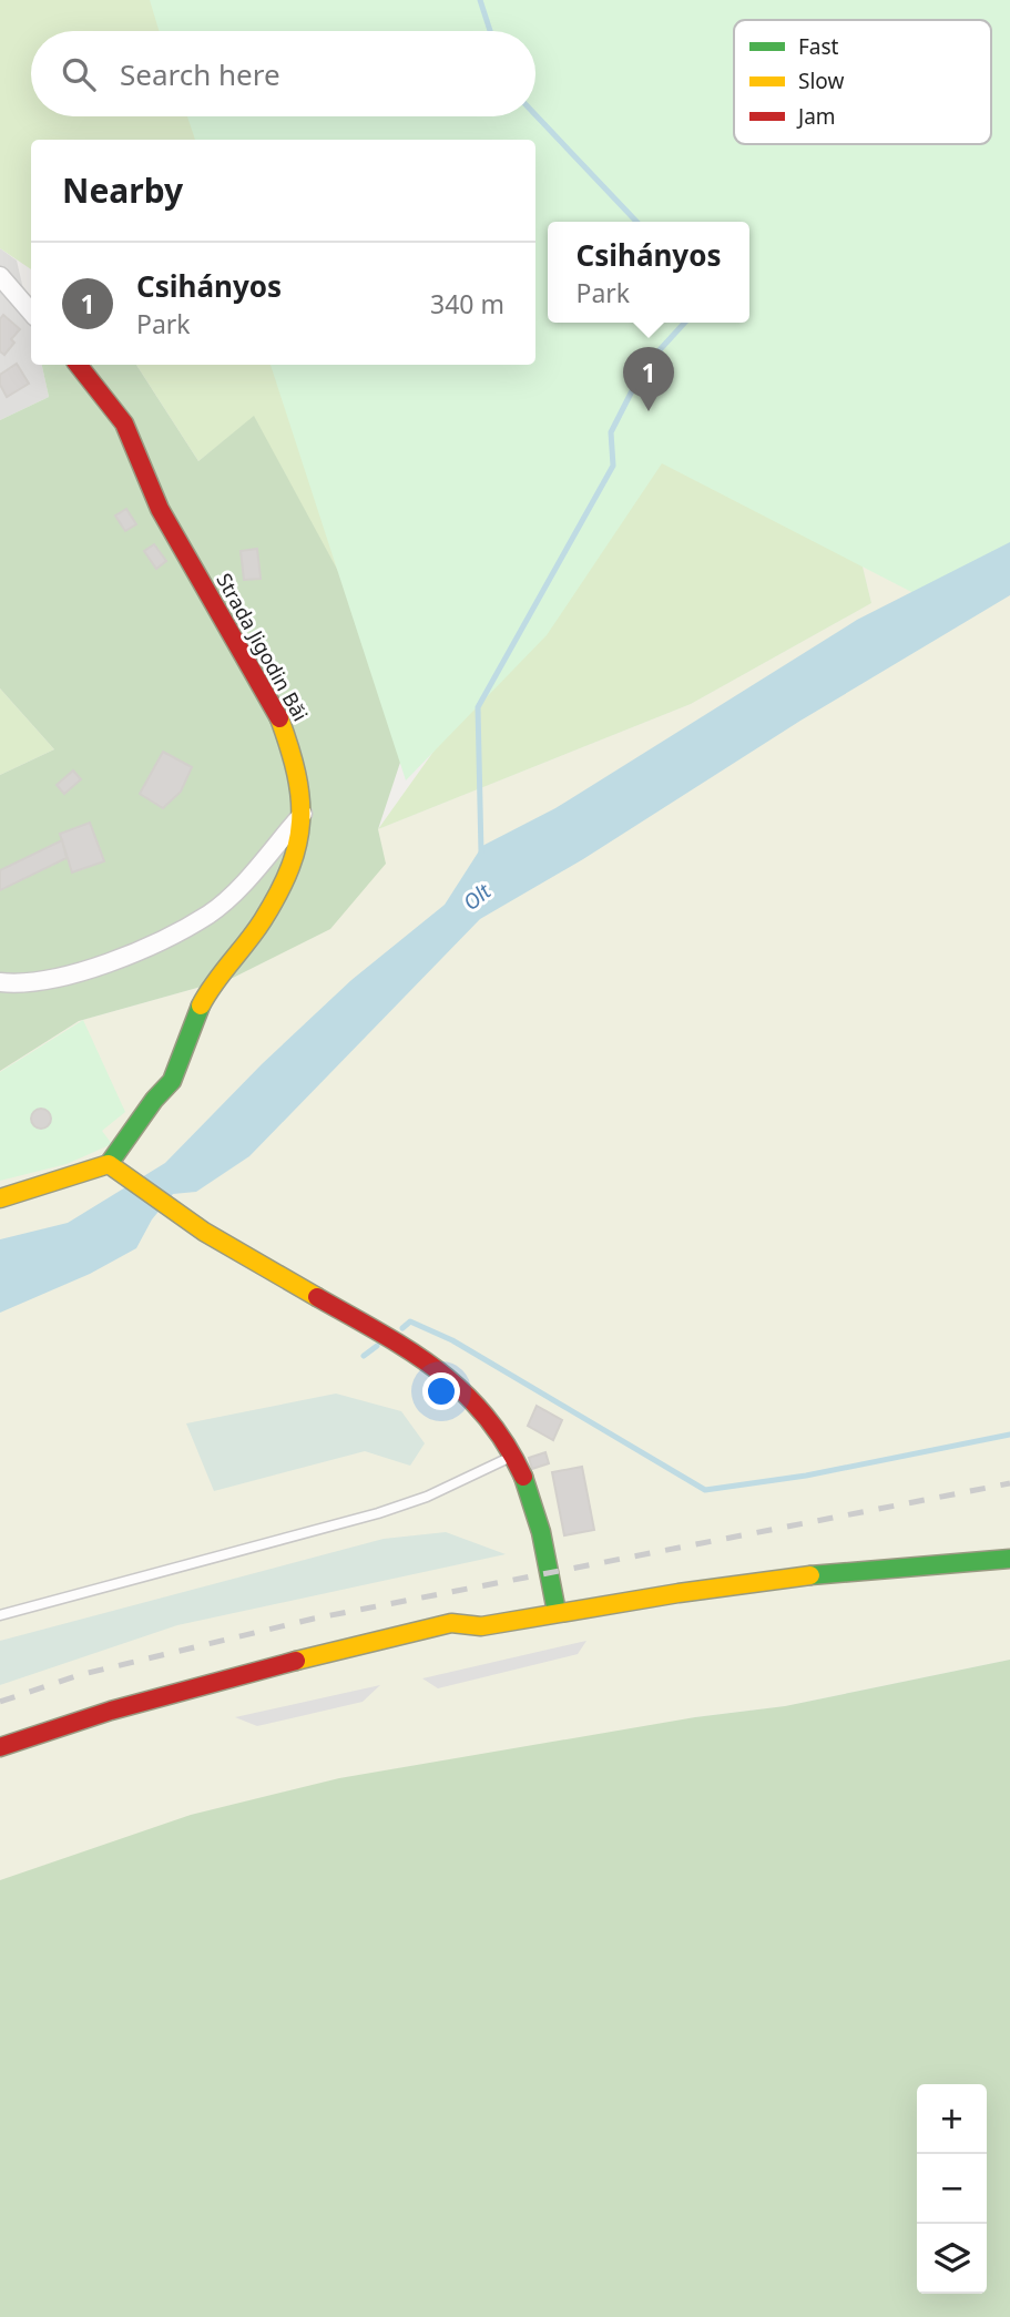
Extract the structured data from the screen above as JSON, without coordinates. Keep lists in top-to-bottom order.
{
  "streets": {
    "main road": ["Strada Jigodin Băi"]
  },
  "water": ["Olt"],
  "legend": ["Fast", "Slow", "Jam"],
  "page": {
    "search": "Search here",
    "heading": "Nearby",
    "popup": ["Csihányos", "Park"],
    "list": [
      {
        "mark": "1",
        "name": "Csihányos",
        "note": "Park",
        "value": "340 m"
      }
    ],
    "pins": "1",
    "map_buttons": ["+", "−"]
  }
}
